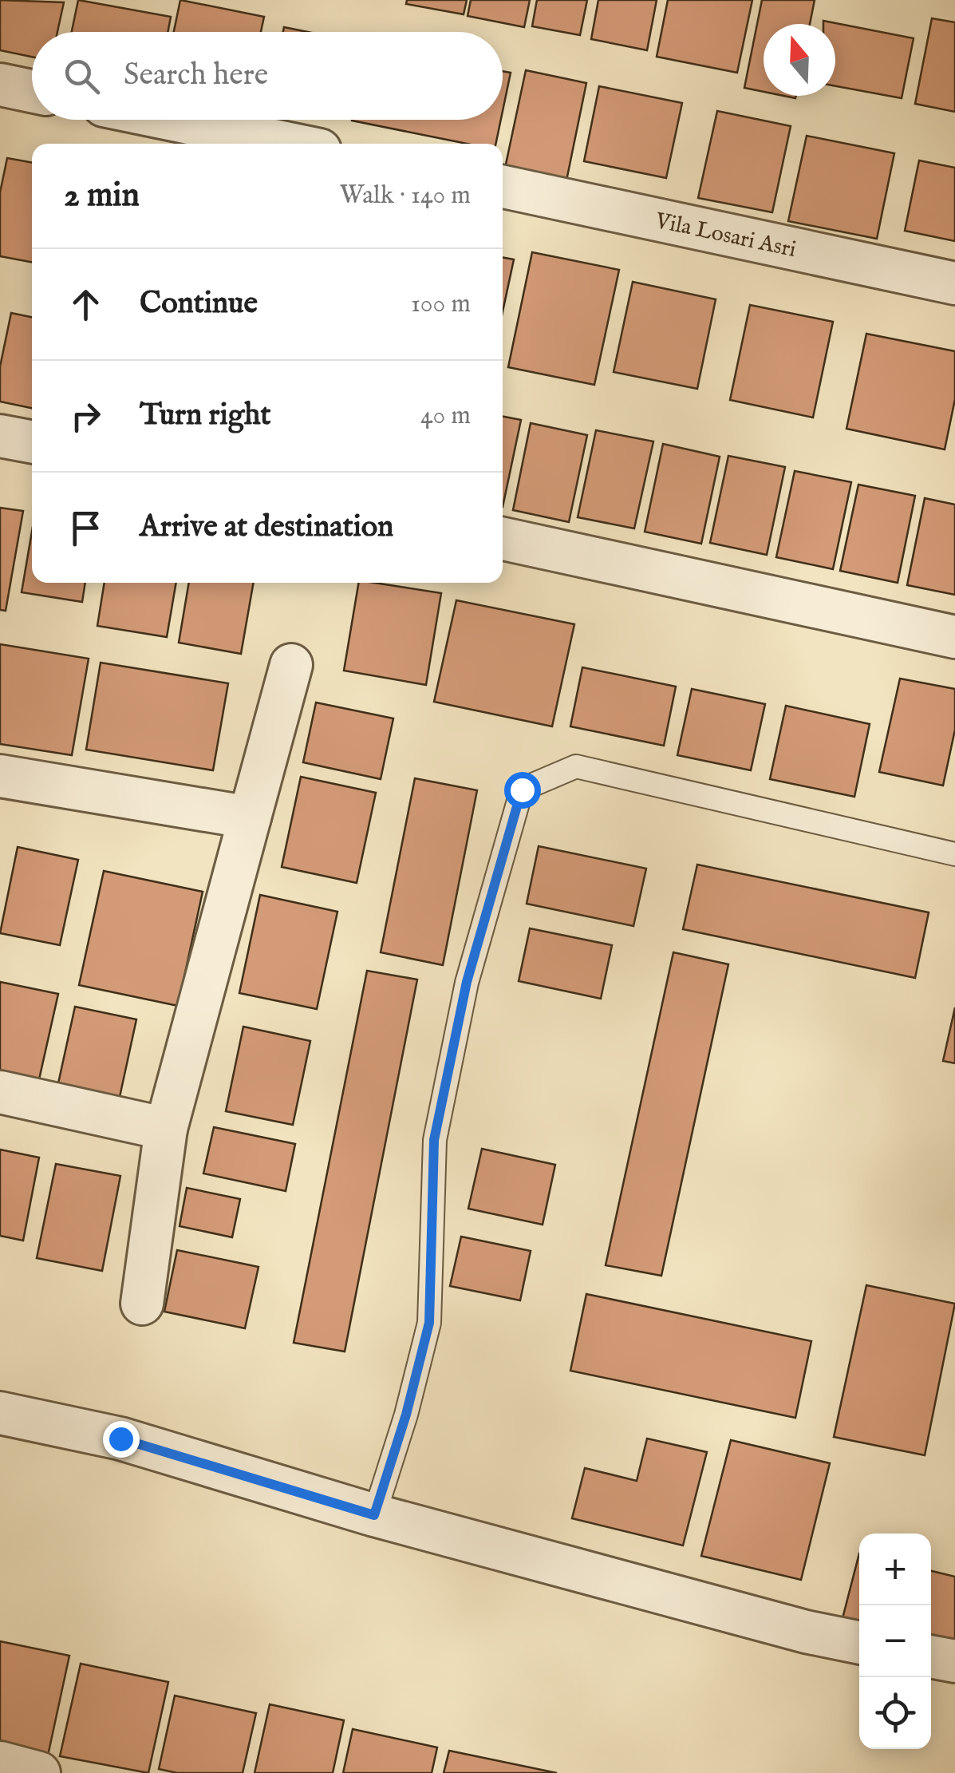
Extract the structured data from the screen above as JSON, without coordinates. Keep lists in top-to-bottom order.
{
  "streets": {
    "street": ["Vila Losari Asri"]
  },
  "north": "top",
  "page": {
    "search": "Search here",
    "heading": ["2 min", "Walk · 140 m"],
    "list": [
      ["Continue", "100 m"],
      ["Turn right", "40 m"],
      "Arrive at destination"
    ],
    "map_buttons": ["+", "−"]
  }
}
